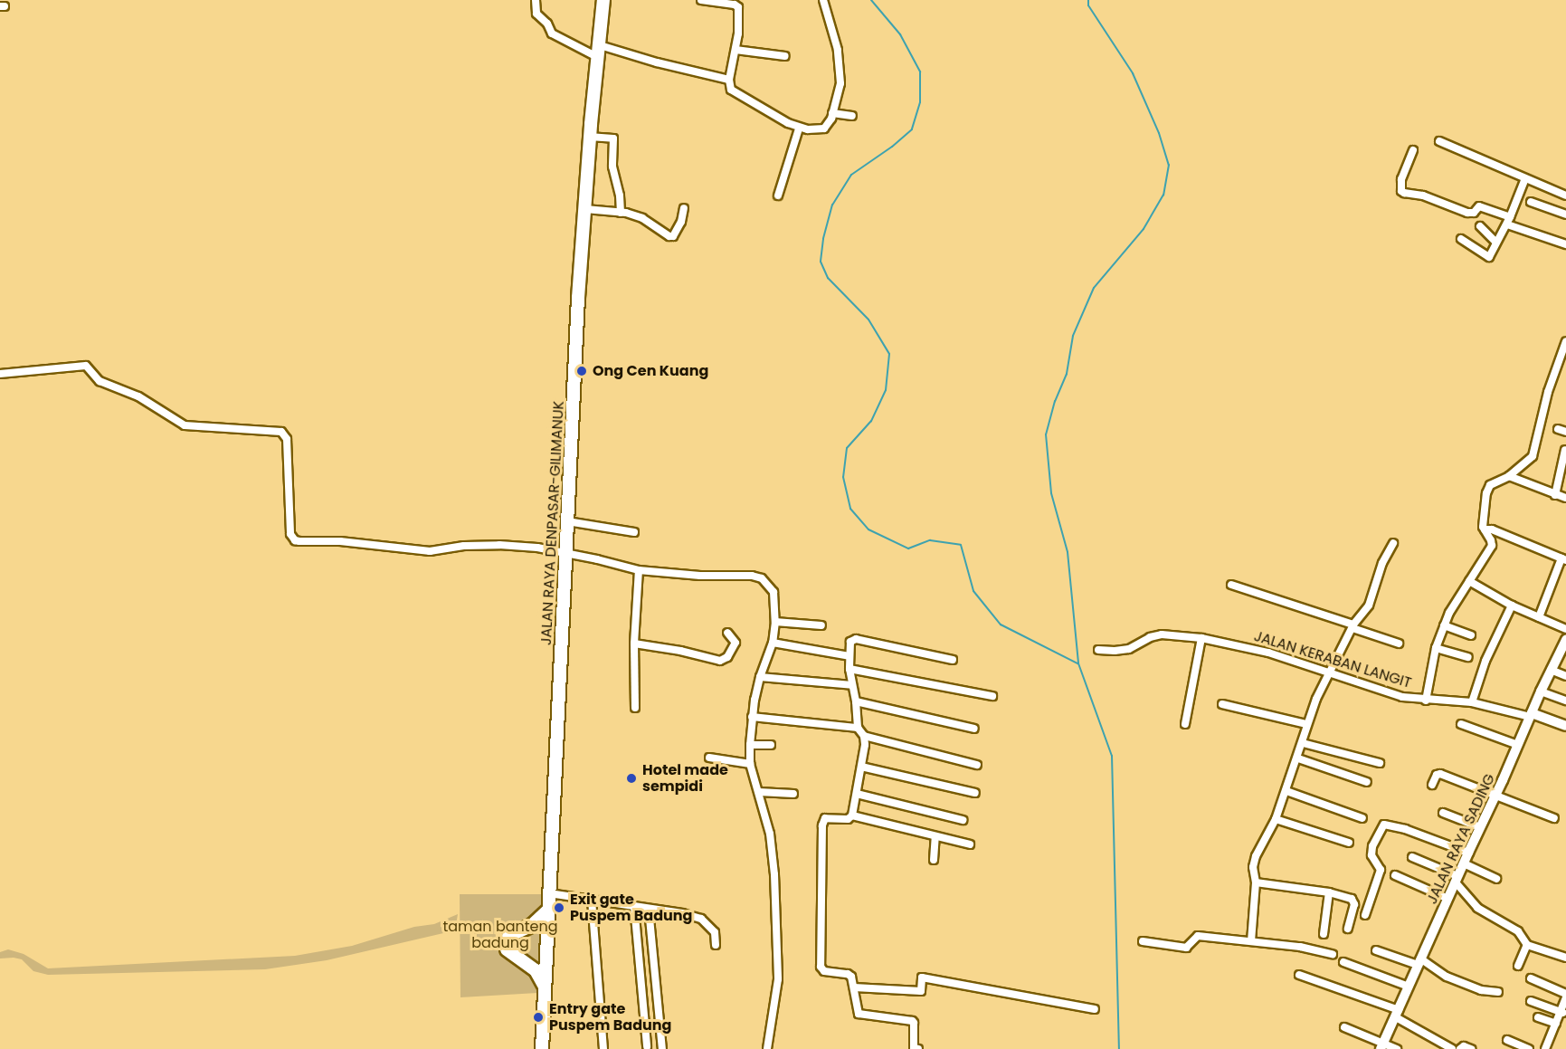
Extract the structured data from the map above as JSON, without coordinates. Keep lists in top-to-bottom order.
{
  "streets": {
    "highway": ["JALAN RAYA DENPASAR-GILIMANUK"],
    "street": ["JALAN KERABAN LANGIT", "JALAN RAYA SADING"]
  },
  "crossings": [
    ["JALAN KERABAN LANGIT", "JALAN RAYA SADING"]
  ],
  "parks": ["taman banteng badung"],
  "places": [
    "Ong Cen Kuang",
    "Hotel made sempidi",
    "Exit gate Puspem Badung",
    "Entry gate Puspem Badung"
  ]
}
